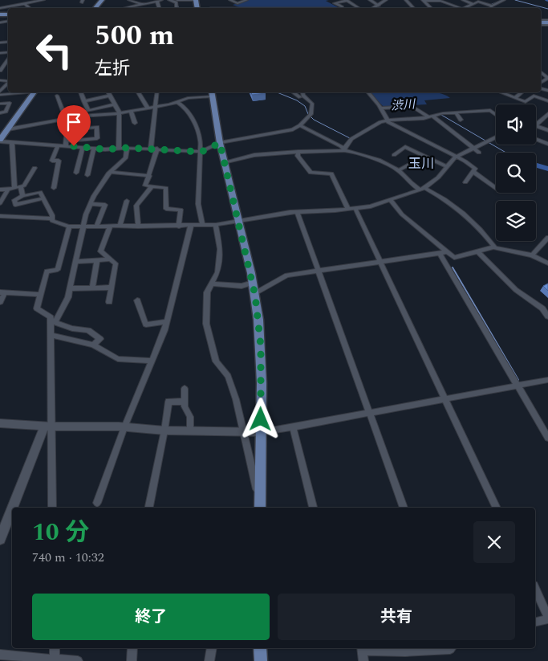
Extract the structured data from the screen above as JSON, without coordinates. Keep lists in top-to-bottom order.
{
  "districts": ["玉川"],
  "water": ["渋川"],
  "page": {
    "turn": ["500 m", "左折"],
    "heading": ["10 分", "740 m · 10:32"],
    "buttons": ["終了", "共有"]
  }
}
